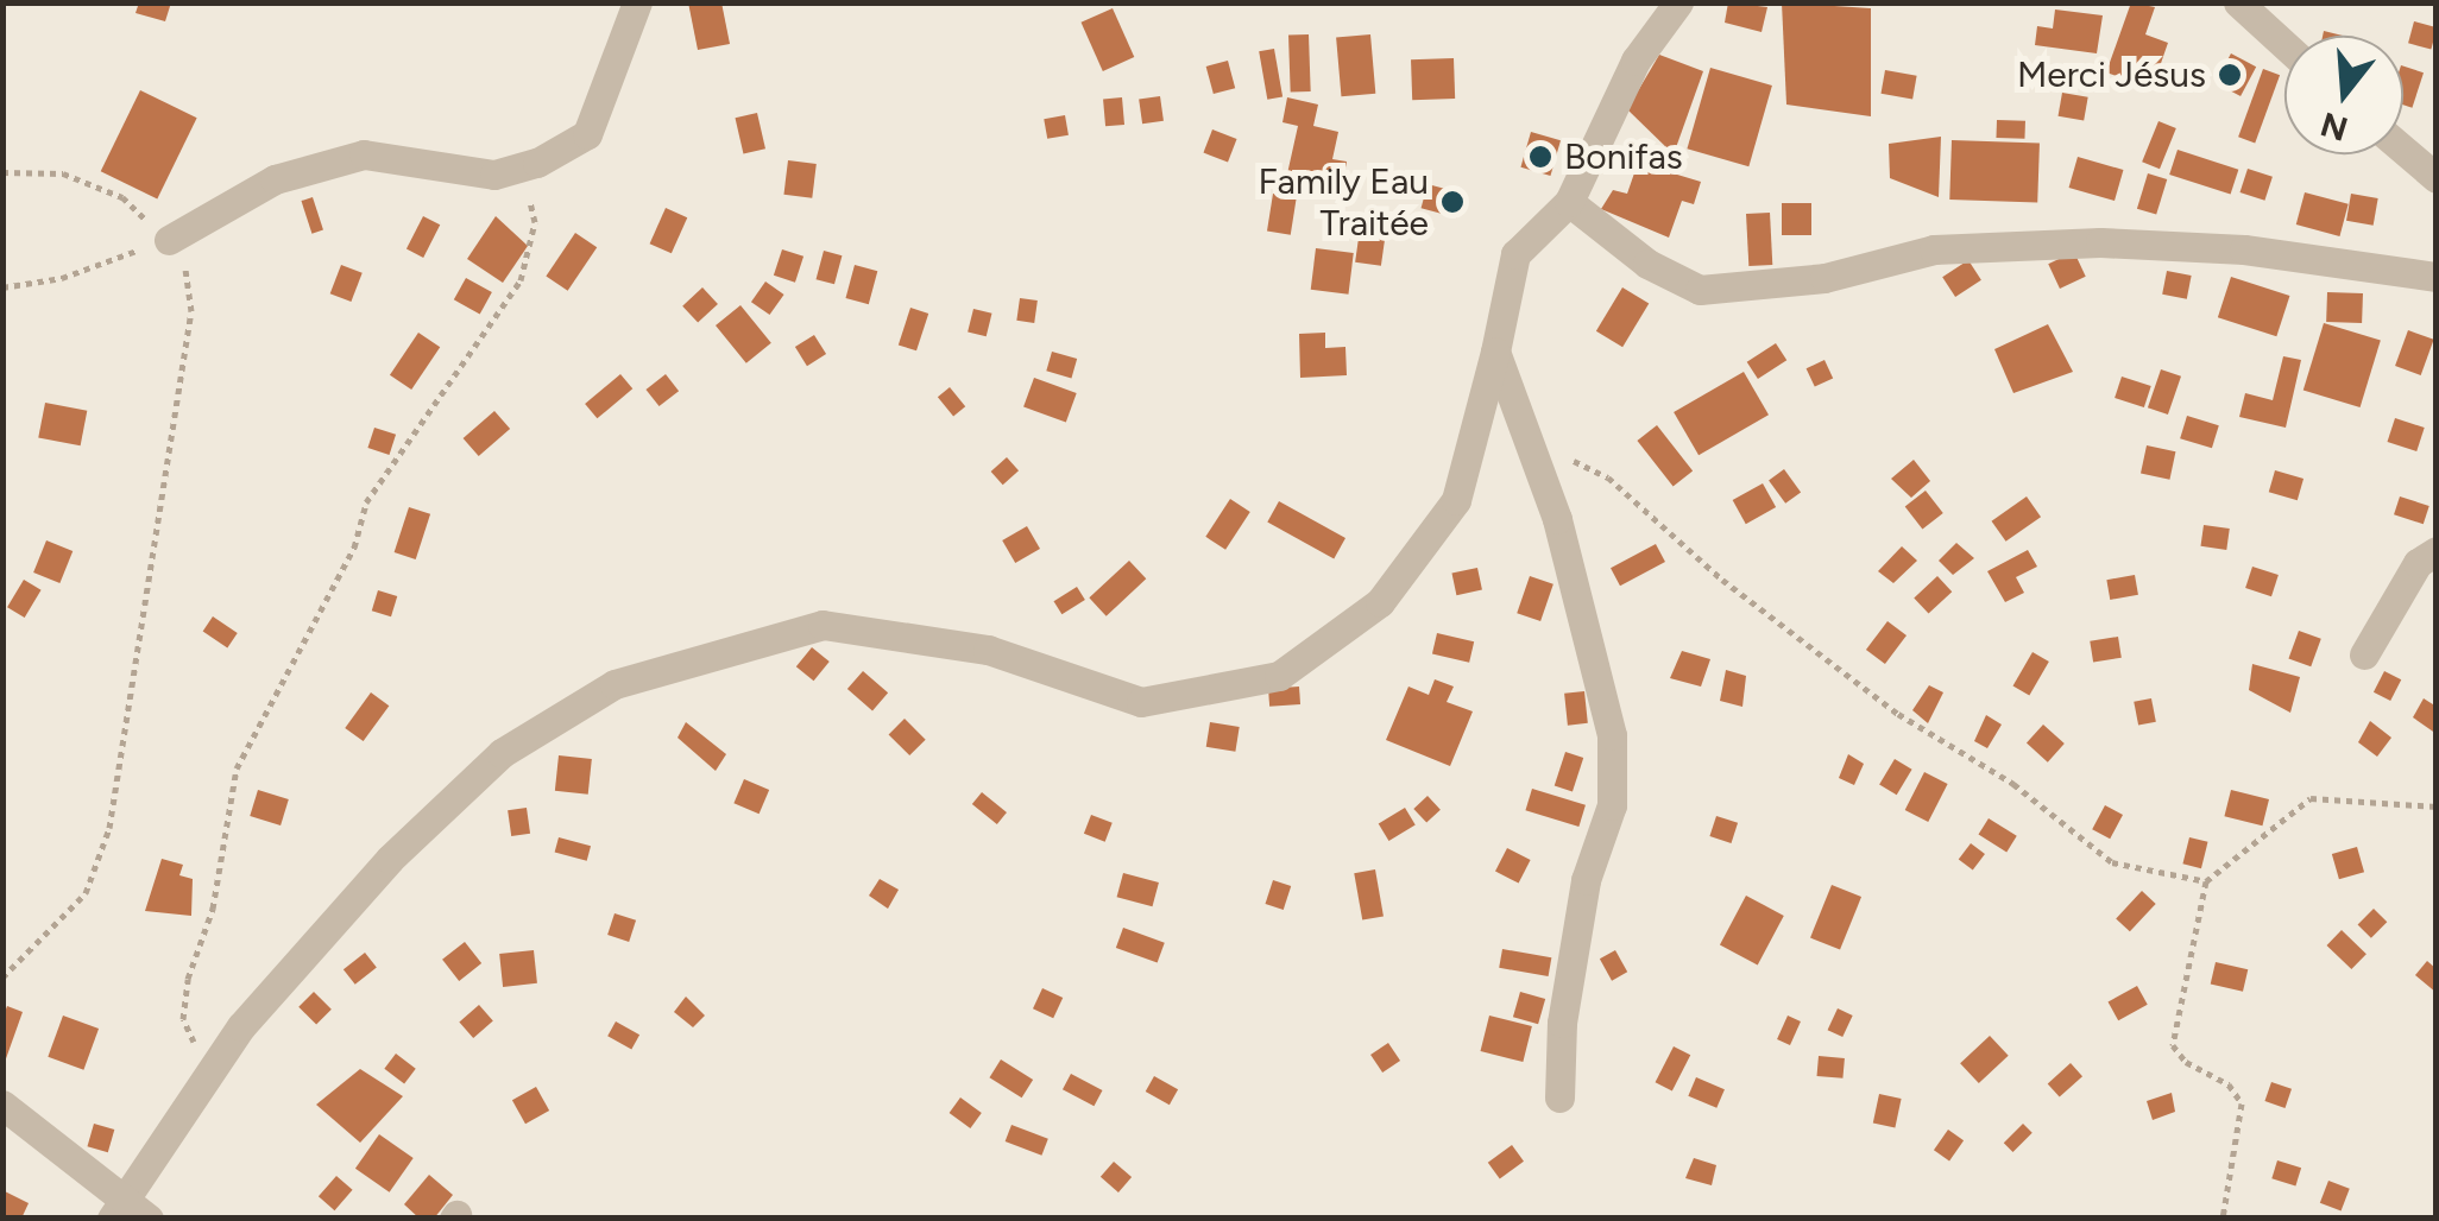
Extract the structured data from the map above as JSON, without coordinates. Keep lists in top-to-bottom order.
{
  "places": ["Merci Jésus", "Bonifas", "Family Eau Traitée"],
  "north": "bottom"
}
